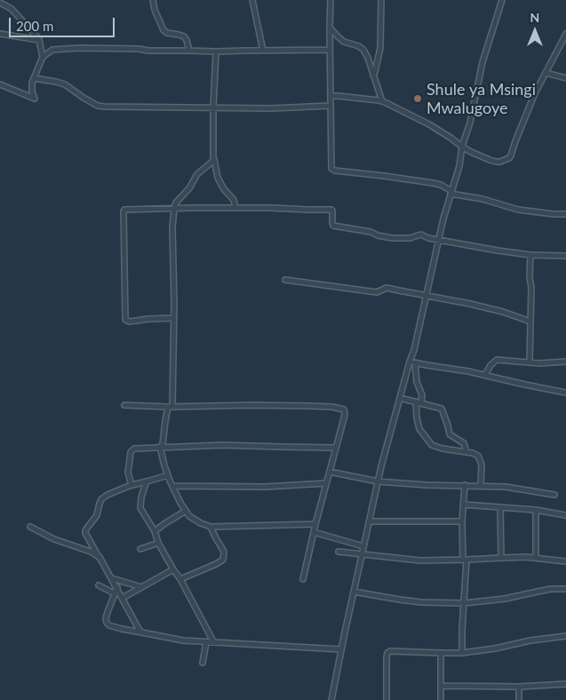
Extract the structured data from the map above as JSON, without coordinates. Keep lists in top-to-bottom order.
{
  "places": ["Shule ya Msingi Mwalugoye"],
  "scale_bar": "200 m",
  "north": "top"
}
